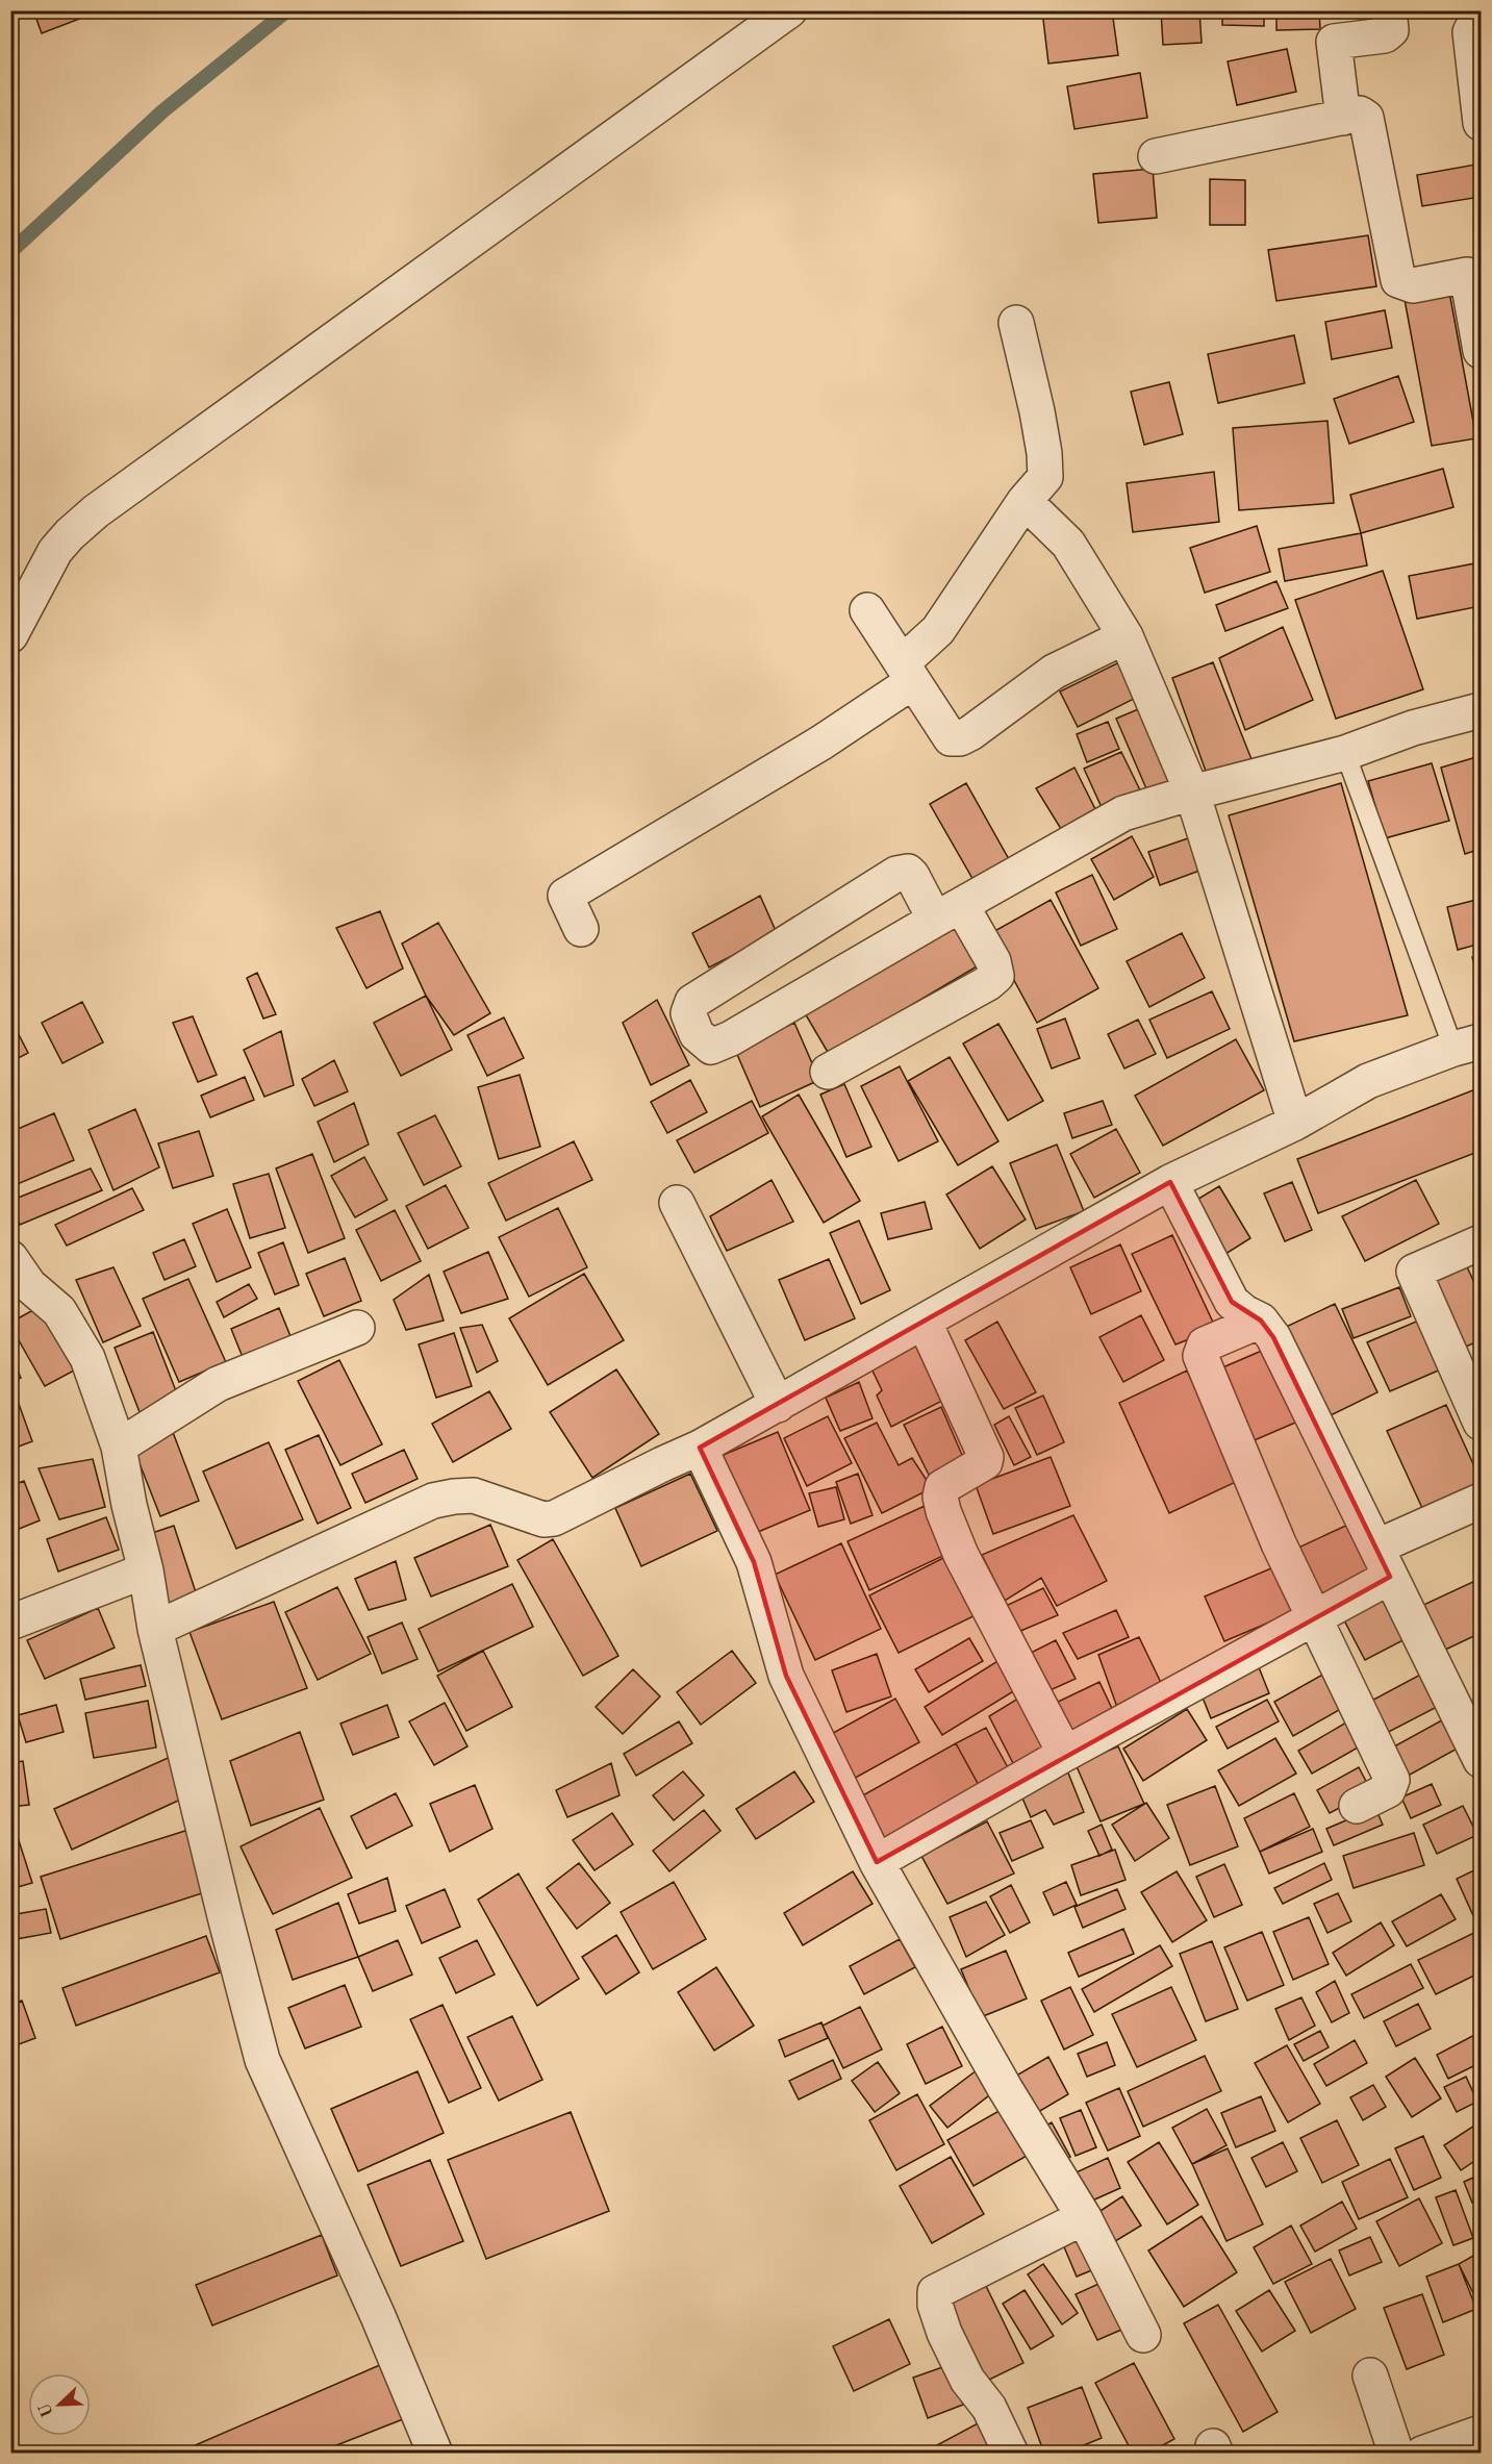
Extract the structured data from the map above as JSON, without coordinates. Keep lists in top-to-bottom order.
{
  "north": "bottom left"
}
